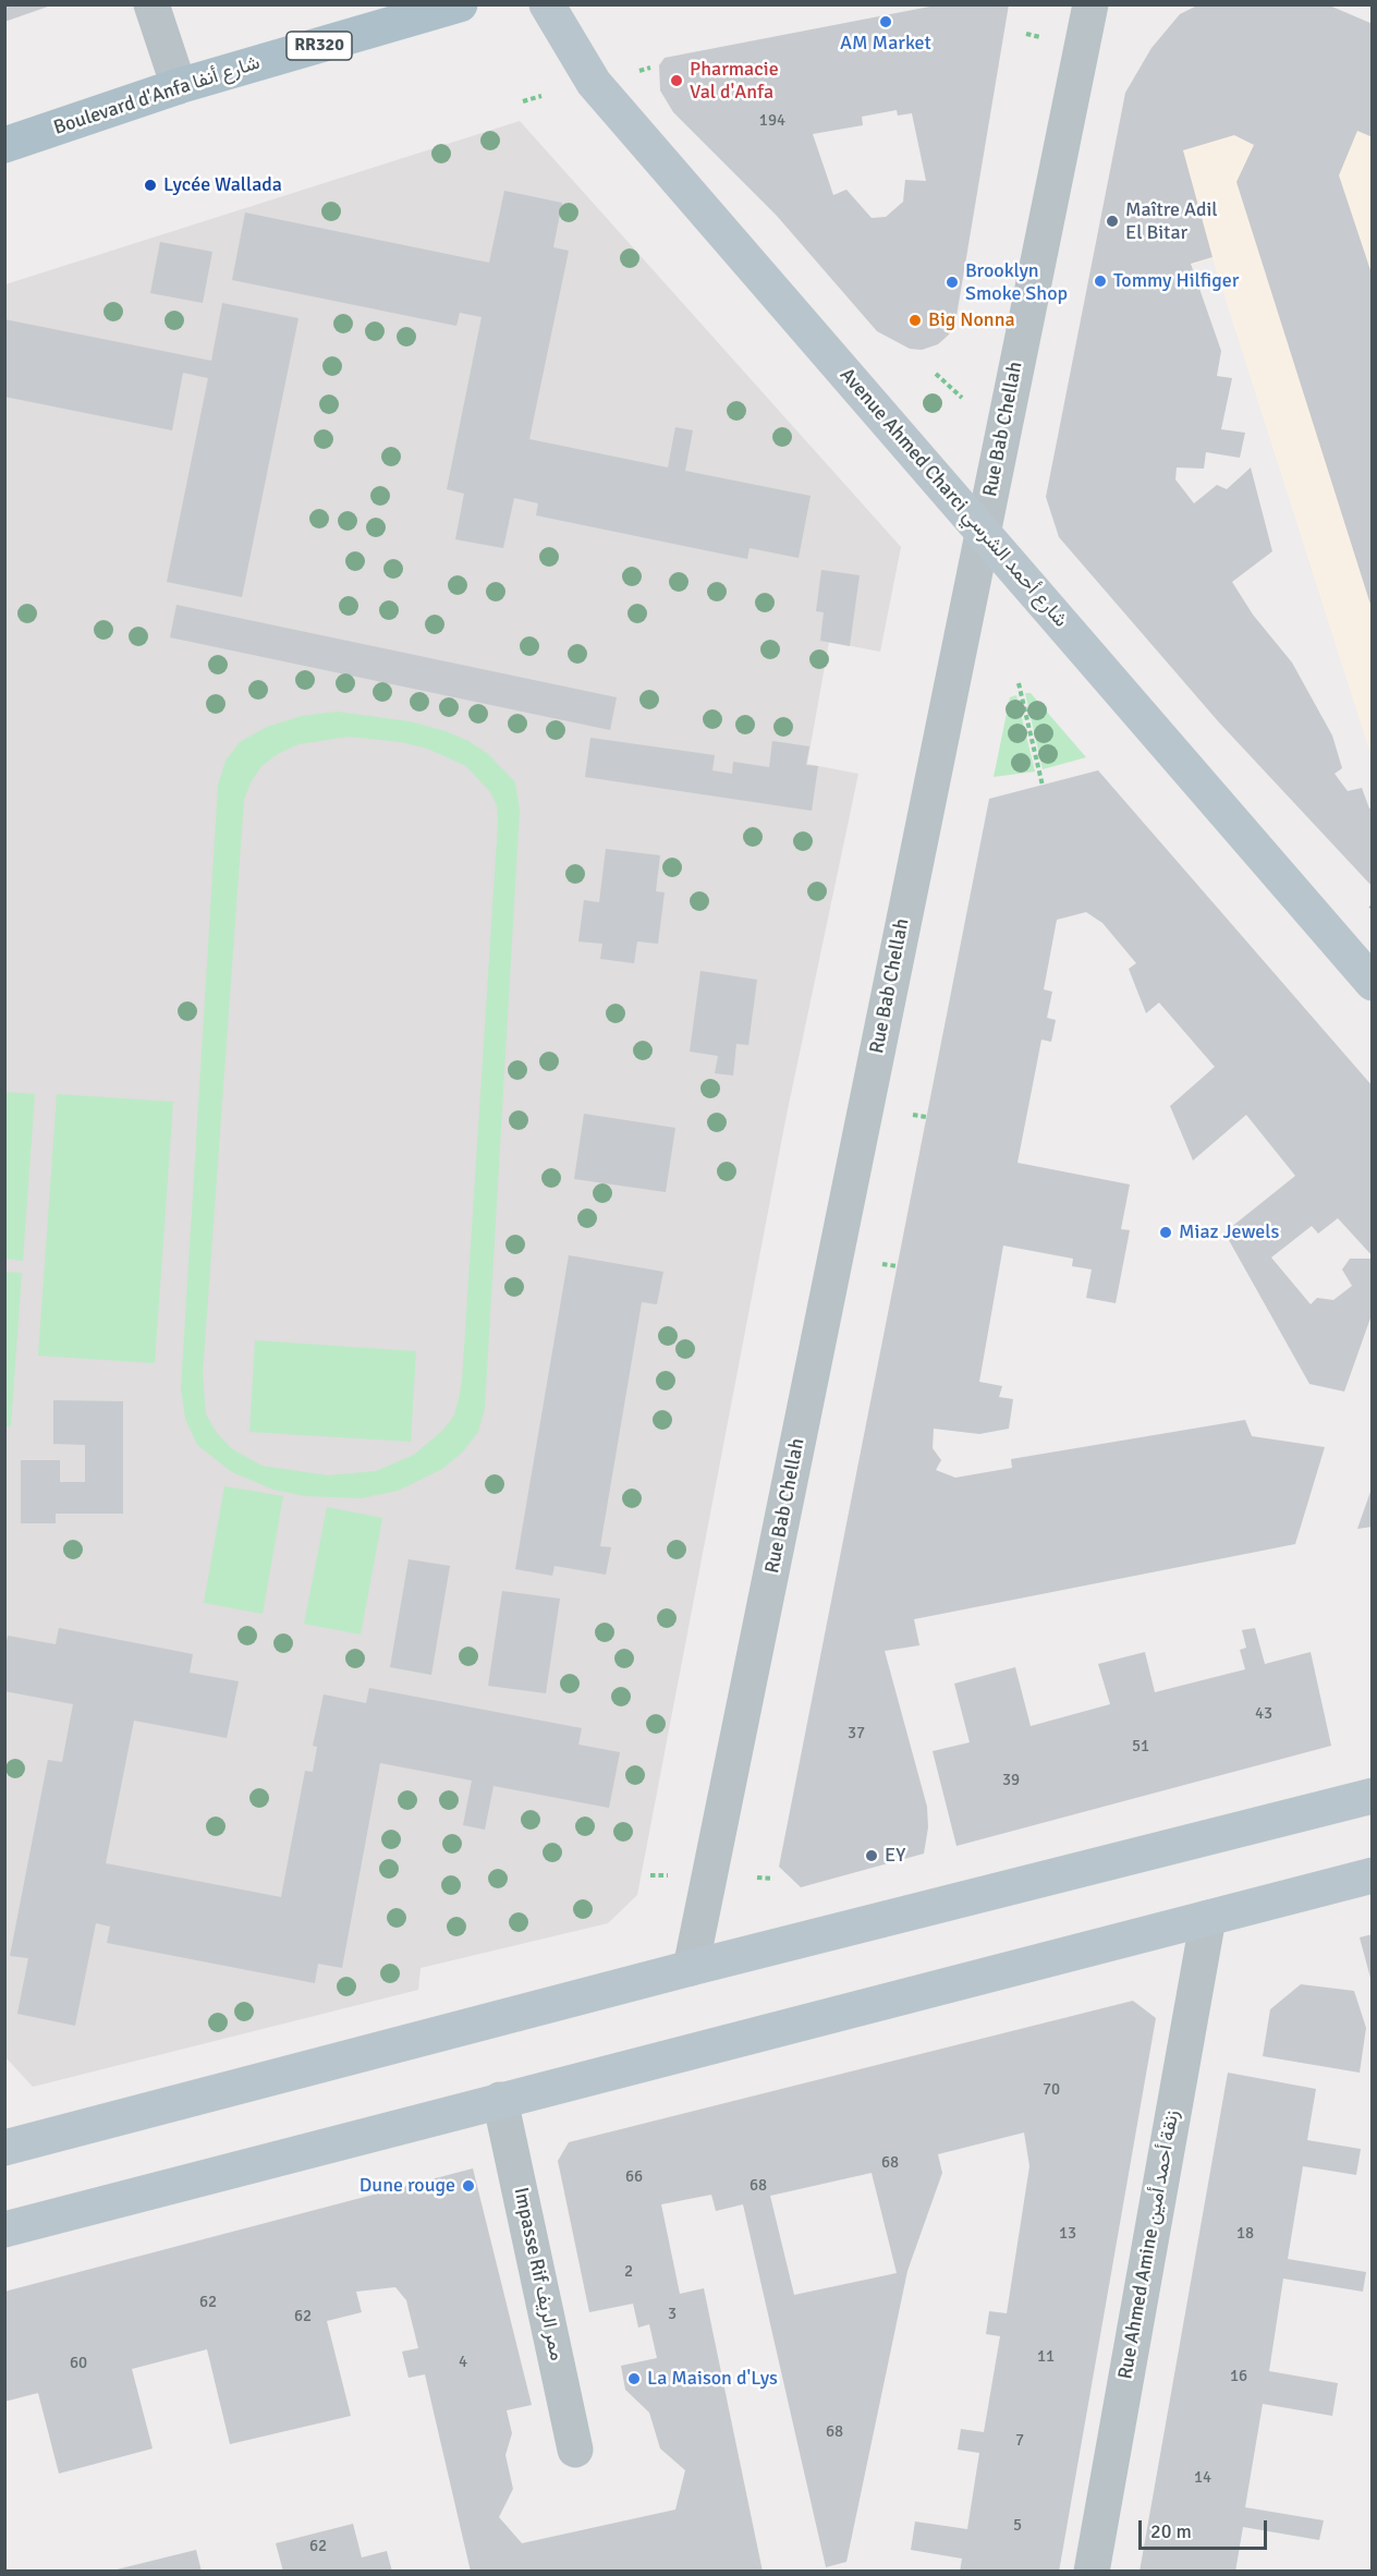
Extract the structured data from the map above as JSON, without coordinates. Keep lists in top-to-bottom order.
{
  "streets": {
    "main road": ["RR320", "Boulevard d'Anfa شارع أنفا", "Avenue Ahmed Charci شارع أحمد الشرسي"],
    "street": ["Rue Bab Chellah", "Rue Ahmed Amine زنقة أحمد أمين", "Impasse Rif ممر الريف"]
  },
  "crossings": [
    ["Rue Bab Chellah", "Avenue Ahmed Charci شارع أحمد الشرسي"]
  ],
  "places": [
    "AM Market",
    "Pharmacie Val d'Anfa",
    "Lycée Wallada",
    "Maître Adil El Bitar",
    "Tommy Hilfiger",
    "Brooklyn Smoke Shop",
    "Big Nonna",
    "Miaz Jewels",
    "EY",
    "Dune rouge",
    "La Maison d'Lys"
  ],
  "house_numbers": [
    "194",
    "43",
    "37",
    "51",
    "39",
    "70",
    "68",
    "66",
    "68",
    "13",
    "18",
    "2",
    "62",
    "3",
    "62",
    "11",
    "4",
    "60",
    "16",
    "68",
    "7",
    "14",
    "5",
    "62"
  ],
  "scale_bar": "20 m"
}
